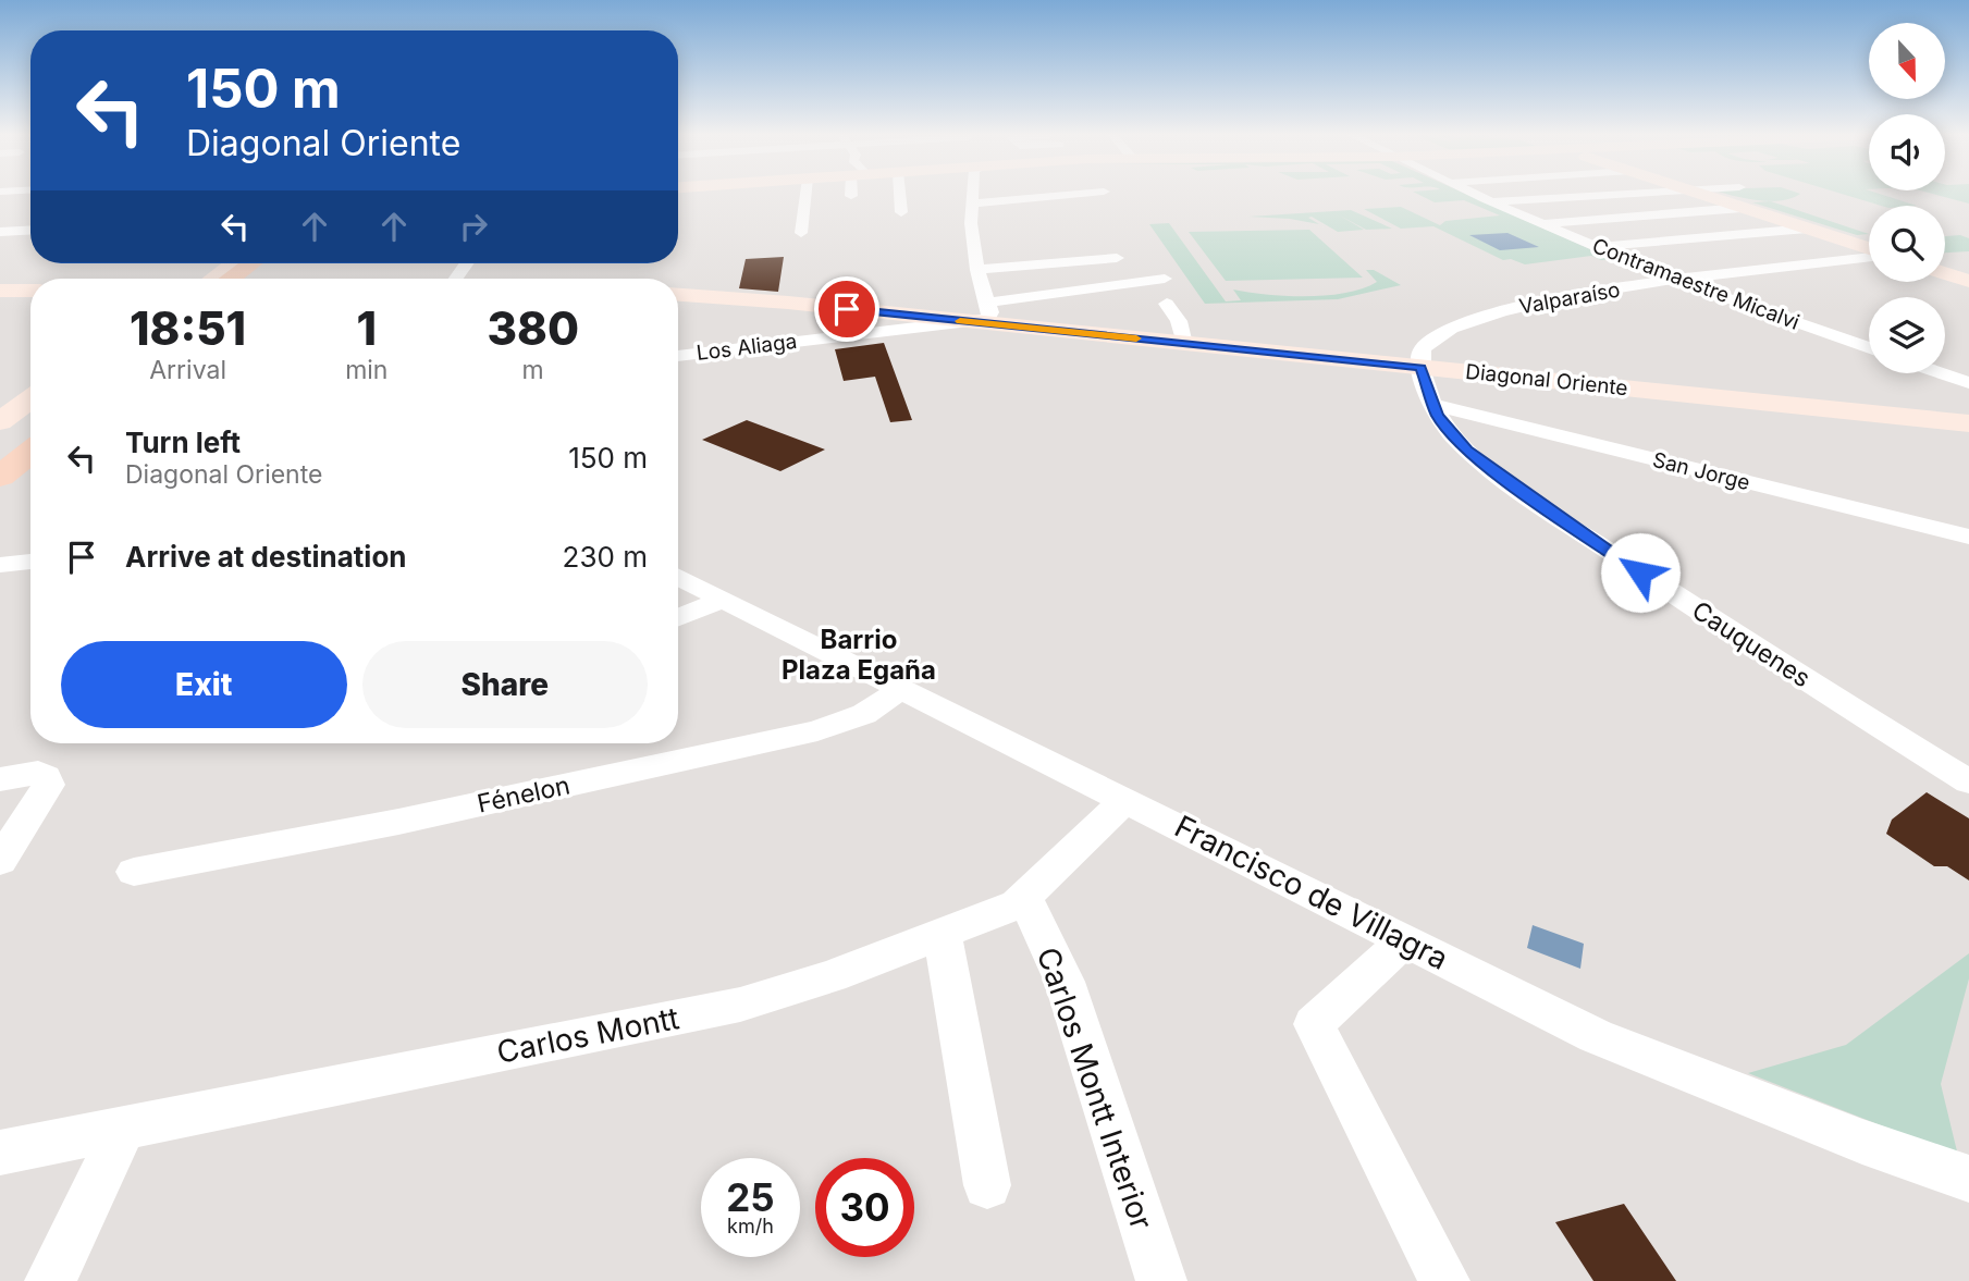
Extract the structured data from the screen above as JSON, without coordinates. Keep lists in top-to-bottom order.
{
  "streets": {
    "main road": ["Diagonal Oriente"],
    "street": [
      "Contramaestre Micalvi",
      "Valparaíso",
      "Los Aliaga",
      "San Jorge",
      "Cauquenes",
      "Fénelon",
      "Francisco de Villagra",
      "Carlos Montt",
      "Carlos Montt Interior"
    ]
  },
  "crossings": [
    ["Contramaestre Micalvi", "Valparaíso"],
    ["Valparaíso", "Diagonal Oriente"],
    ["Valparaíso", "Cauquenes"],
    ["Los Aliaga", "Diagonal Oriente"],
    ["Diagonal Oriente", "Cauquenes"],
    ["San Jorge", "Cauquenes"],
    ["Fénelon", "Francisco de Villagra"],
    ["Francisco de Villagra", "Carlos Montt"],
    ["Carlos Montt", "Carlos Montt Interior"]
  ],
  "districts": ["Barrio Plaza Egaña"],
  "north": "bottom",
  "page": {
    "turn": ["150 m", "Diagonal Oriente"],
    "eta": [
      "18:51",
      "Arrival",
      "1",
      "min",
      "380",
      "m"
    ],
    "list": [
      {
        "name": "Turn left",
        "note": "Diagonal Oriente",
        "value": "150 m"
      },
      {
        "name": "Arrive at destination",
        "value": "230 m"
      }
    ],
    "buttons": ["Exit", "Share"],
    "speed": "25 km/h",
    "limit": "30"
  }
}
